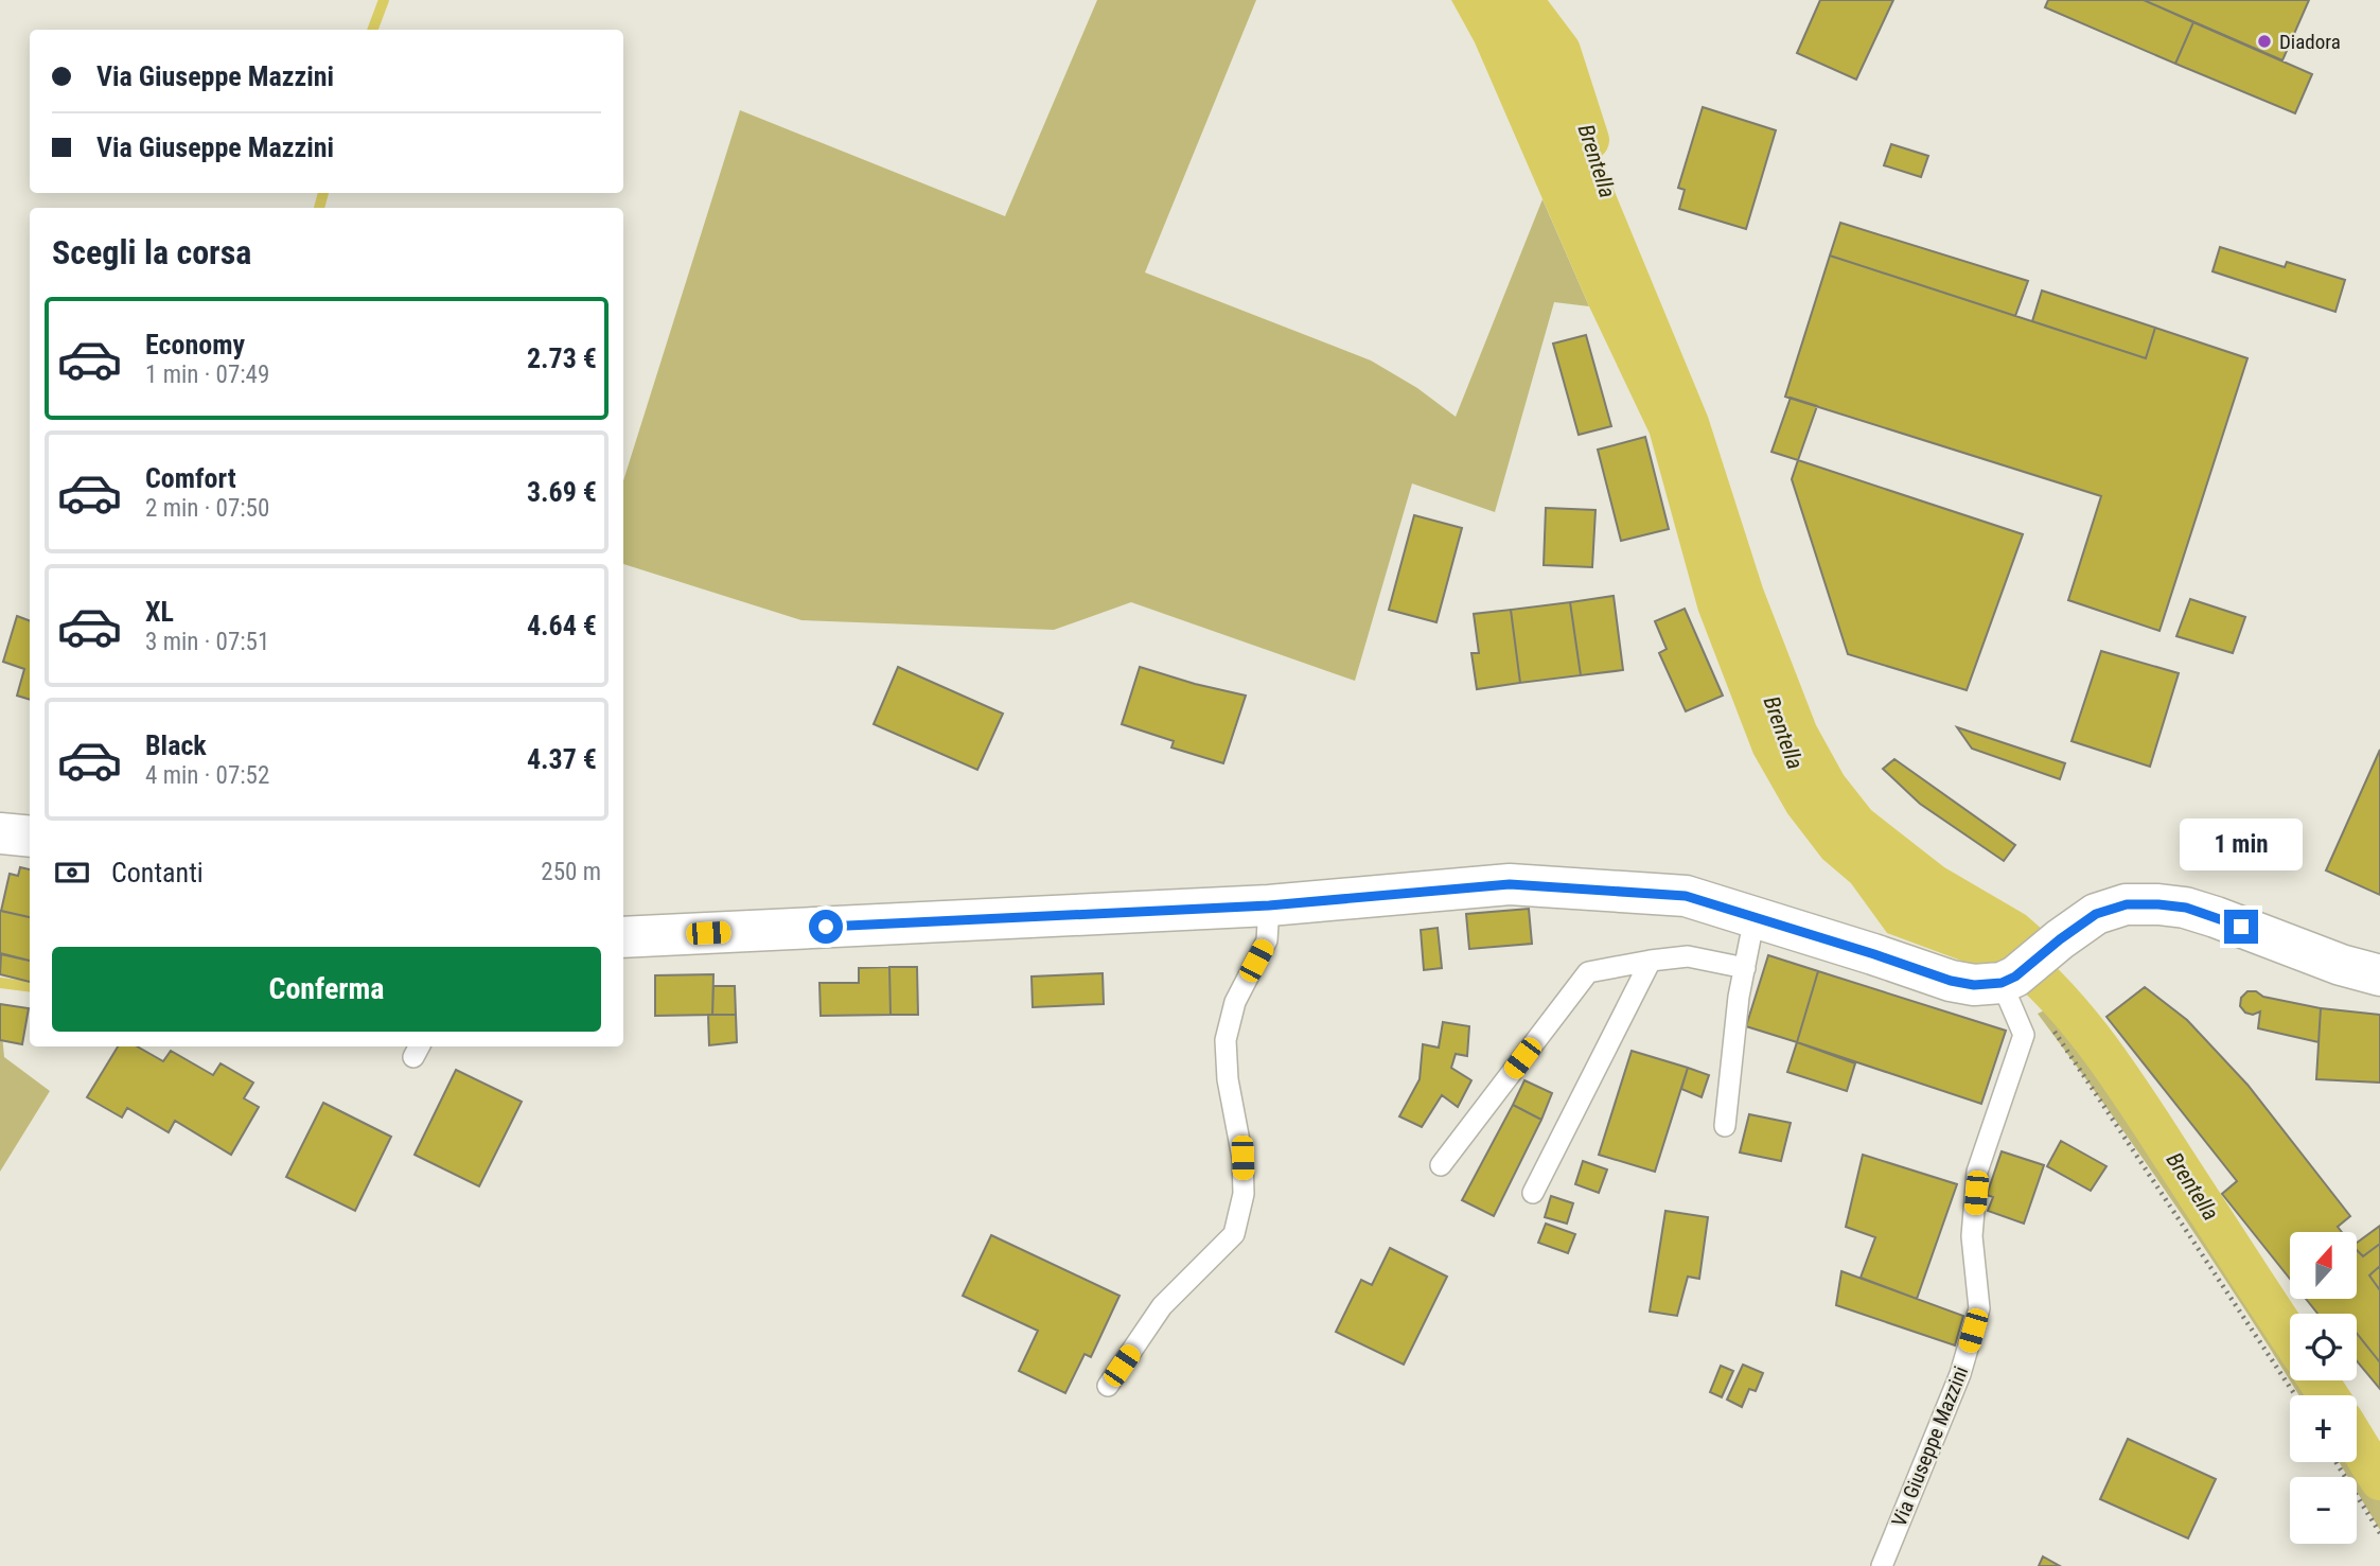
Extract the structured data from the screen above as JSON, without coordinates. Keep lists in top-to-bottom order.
{
  "streets": {
    "lane": ["Via Giuseppe Mazzini"]
  },
  "water": ["Brentella"],
  "places": ["Diadora"],
  "north": "top",
  "page": {
    "banner": ["Via Giuseppe Mazzini", "Via Giuseppe Mazzini"],
    "heading": "Scegli la corsa",
    "list": [
      {
        "name": "Economy",
        "note": "1 min · 07:49",
        "value": "2.73 €"
      },
      {
        "name": "Comfort",
        "note": "2 min · 07:50",
        "value": "3.69 €"
      },
      {
        "name": "XL",
        "note": "3 min · 07:51",
        "value": "4.64 €"
      },
      {
        "name": "Black",
        "note": "4 min · 07:52",
        "value": "4.37 €"
      }
    ],
    "bubble": "1 min",
    "pay": ["Contanti", "250 m"],
    "buttons": "Conferma",
    "map_buttons": ["+", "−"]
  }
}
